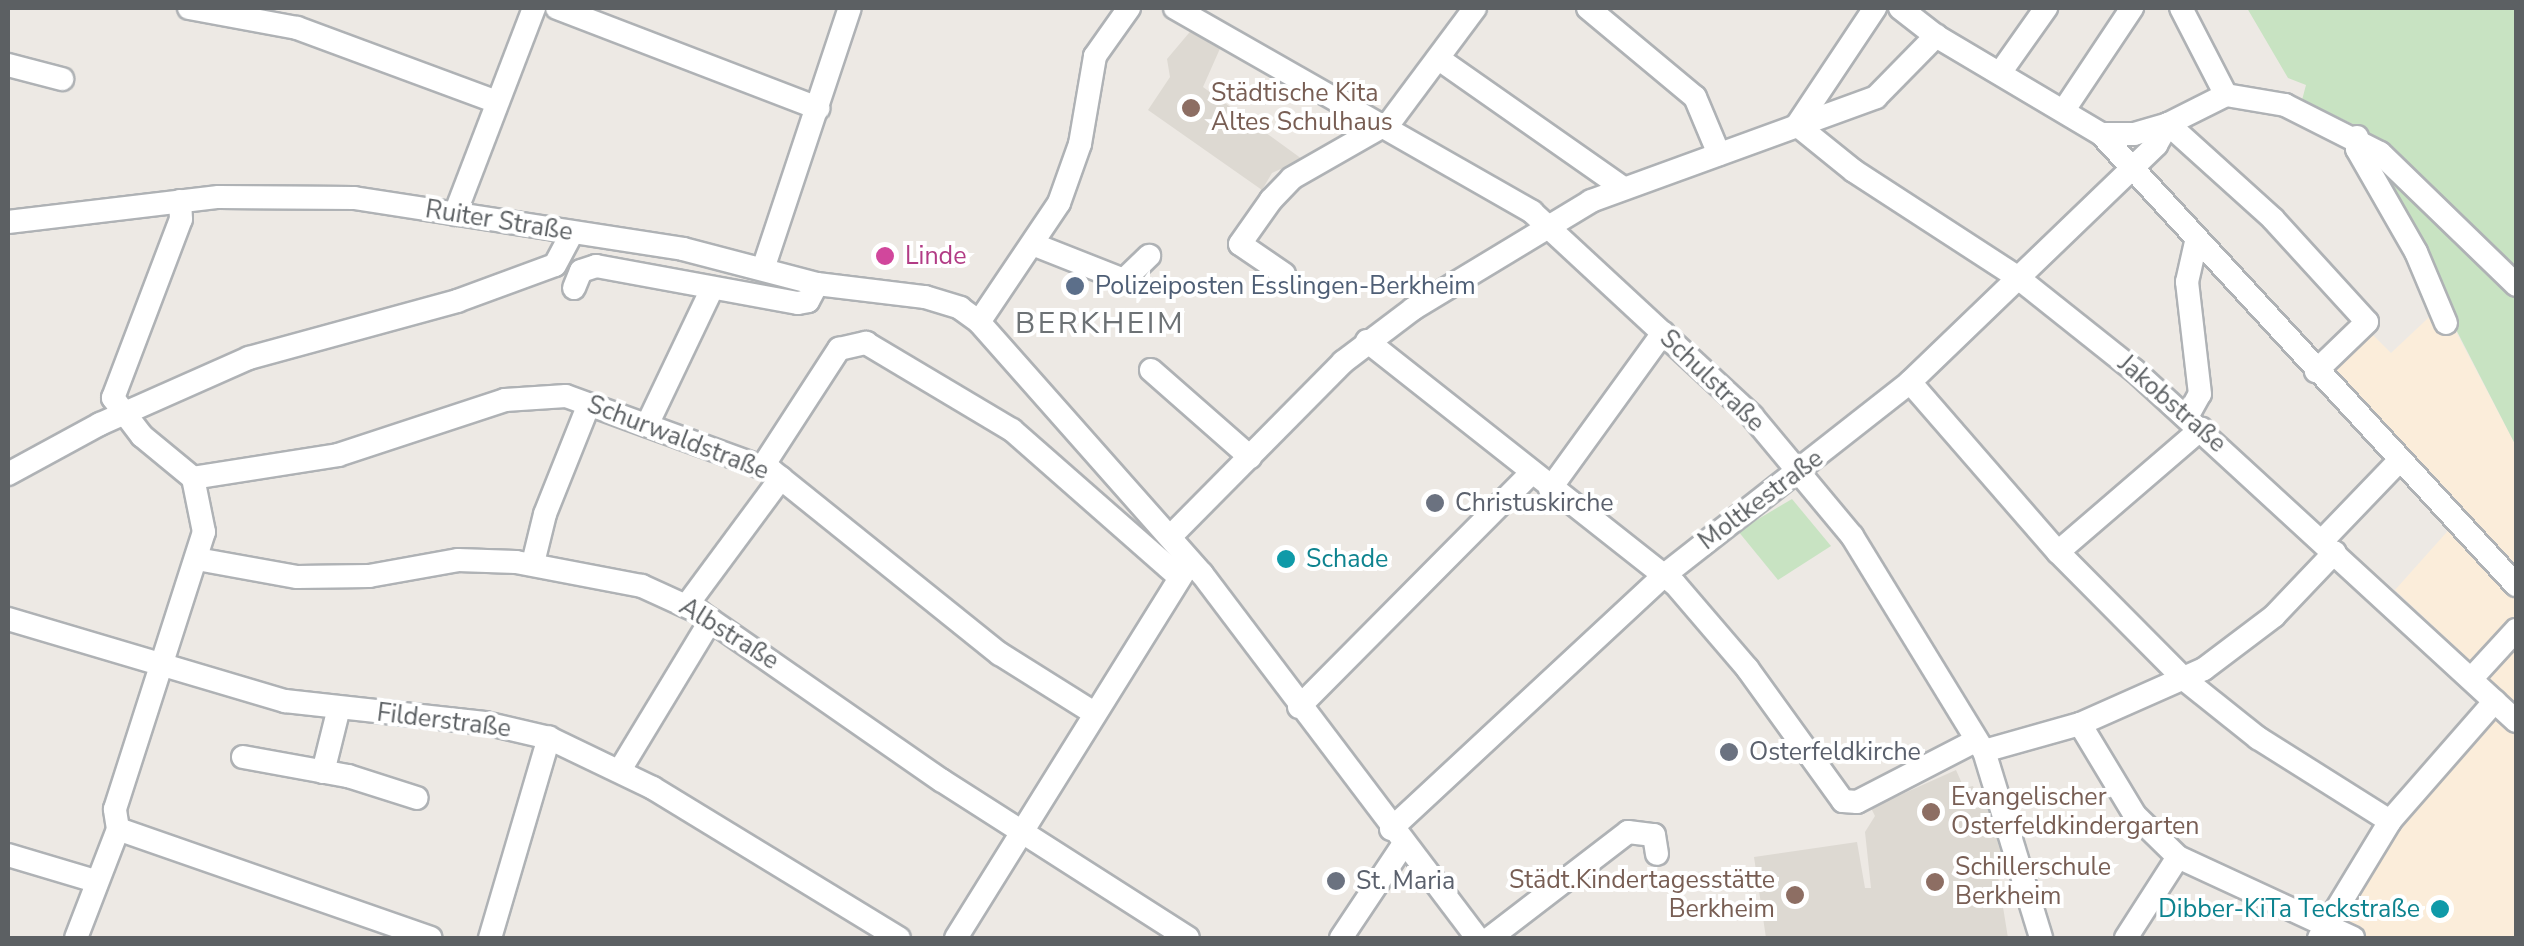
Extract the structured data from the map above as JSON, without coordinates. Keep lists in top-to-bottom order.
{
  "streets": {
    "street": [
      "Ruiter Straße",
      "Schulstraße",
      "Jakobstraße",
      "Schurwaldstraße",
      "Moltkestraße",
      "Albstraße",
      "Filderstraße"
    ]
  },
  "crossings": [
    ["Schulstraße", "Moltkestraße"],
    ["Jakobstraße", "Moltkestraße"]
  ],
  "districts": ["BERKHEIM"],
  "places": [
    "Städtische Kita Altes Schulhaus",
    "Linde",
    "Polizeiposten Esslingen-Berkheim",
    "Christuskirche",
    "Schade",
    "Osterfeldkirche",
    "Evangelischer Osterfeldkindergarten",
    "St. Maria",
    "Schillerschule Berkheim",
    "Städt.Kindertagesstätte Berkheim",
    "Dibber-KiTa Teckstraße"
  ]
}
